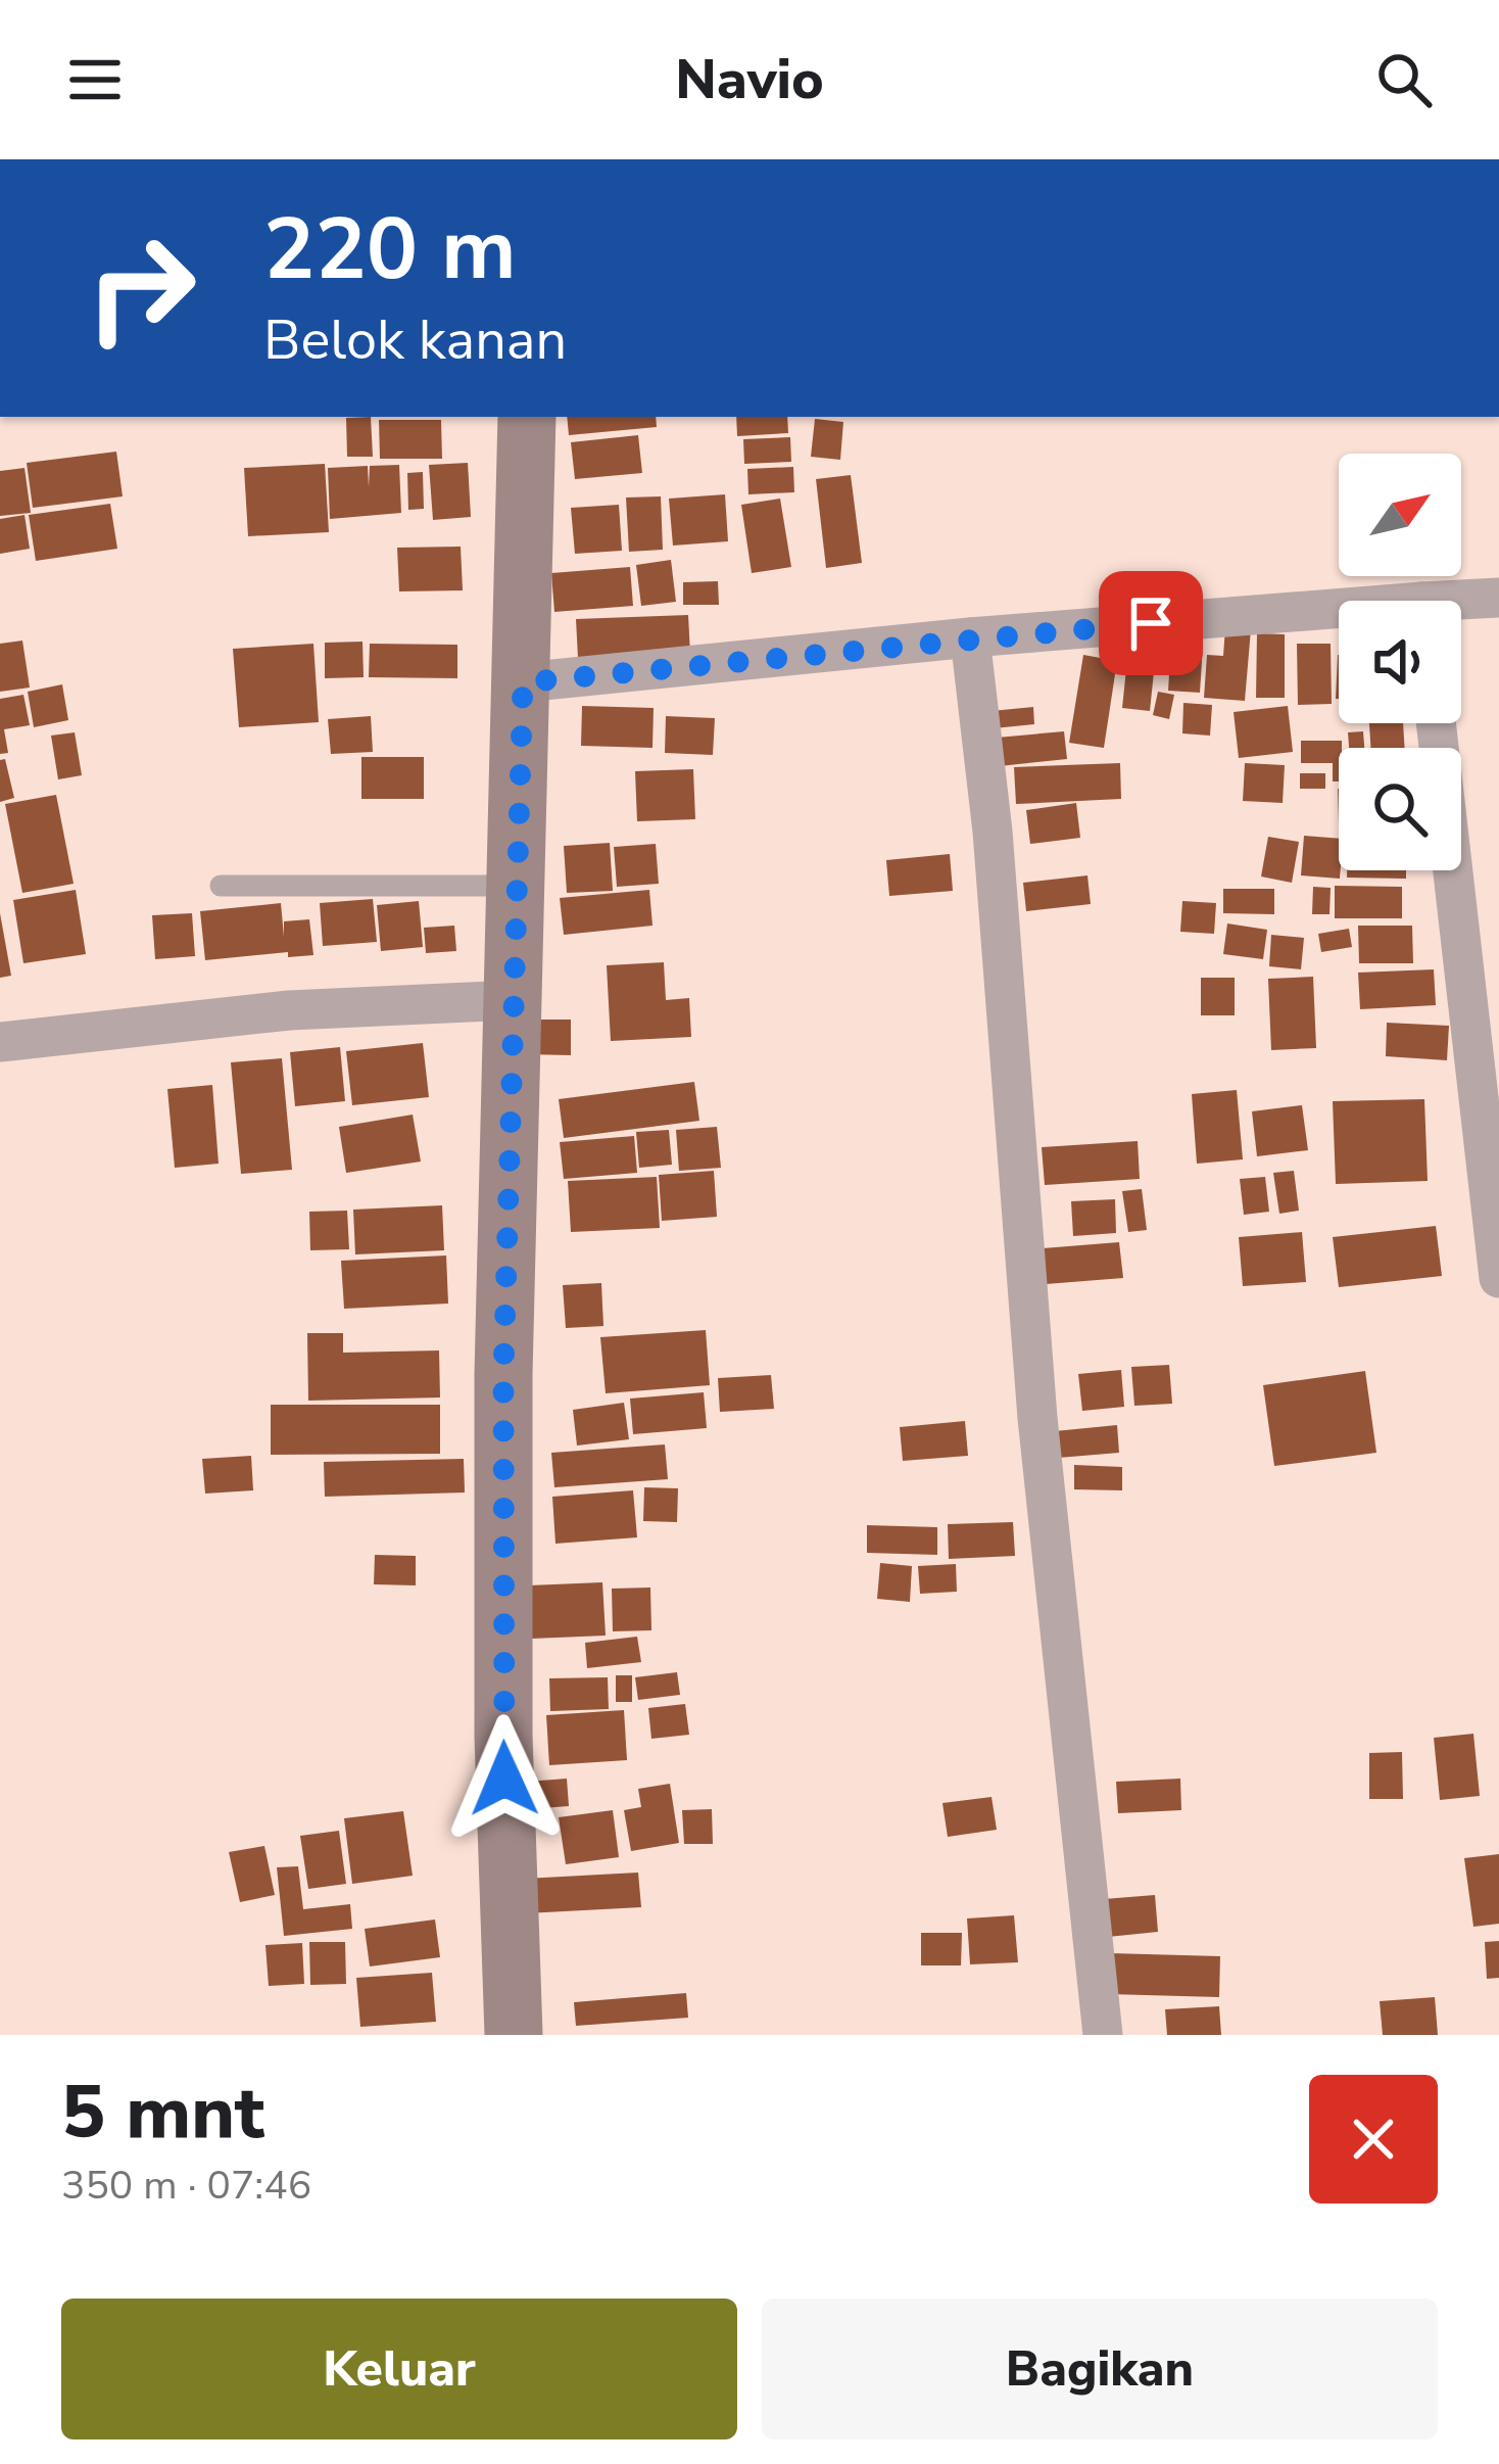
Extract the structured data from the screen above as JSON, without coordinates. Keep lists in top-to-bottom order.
{
  "north": "top right",
  "page": {
    "header": "Navio",
    "turn": ["220 m", "Belok kanan"],
    "heading": ["5 mnt", "350 m · 07:46"],
    "buttons": ["Keluar", "Bagikan"]
  }
}
